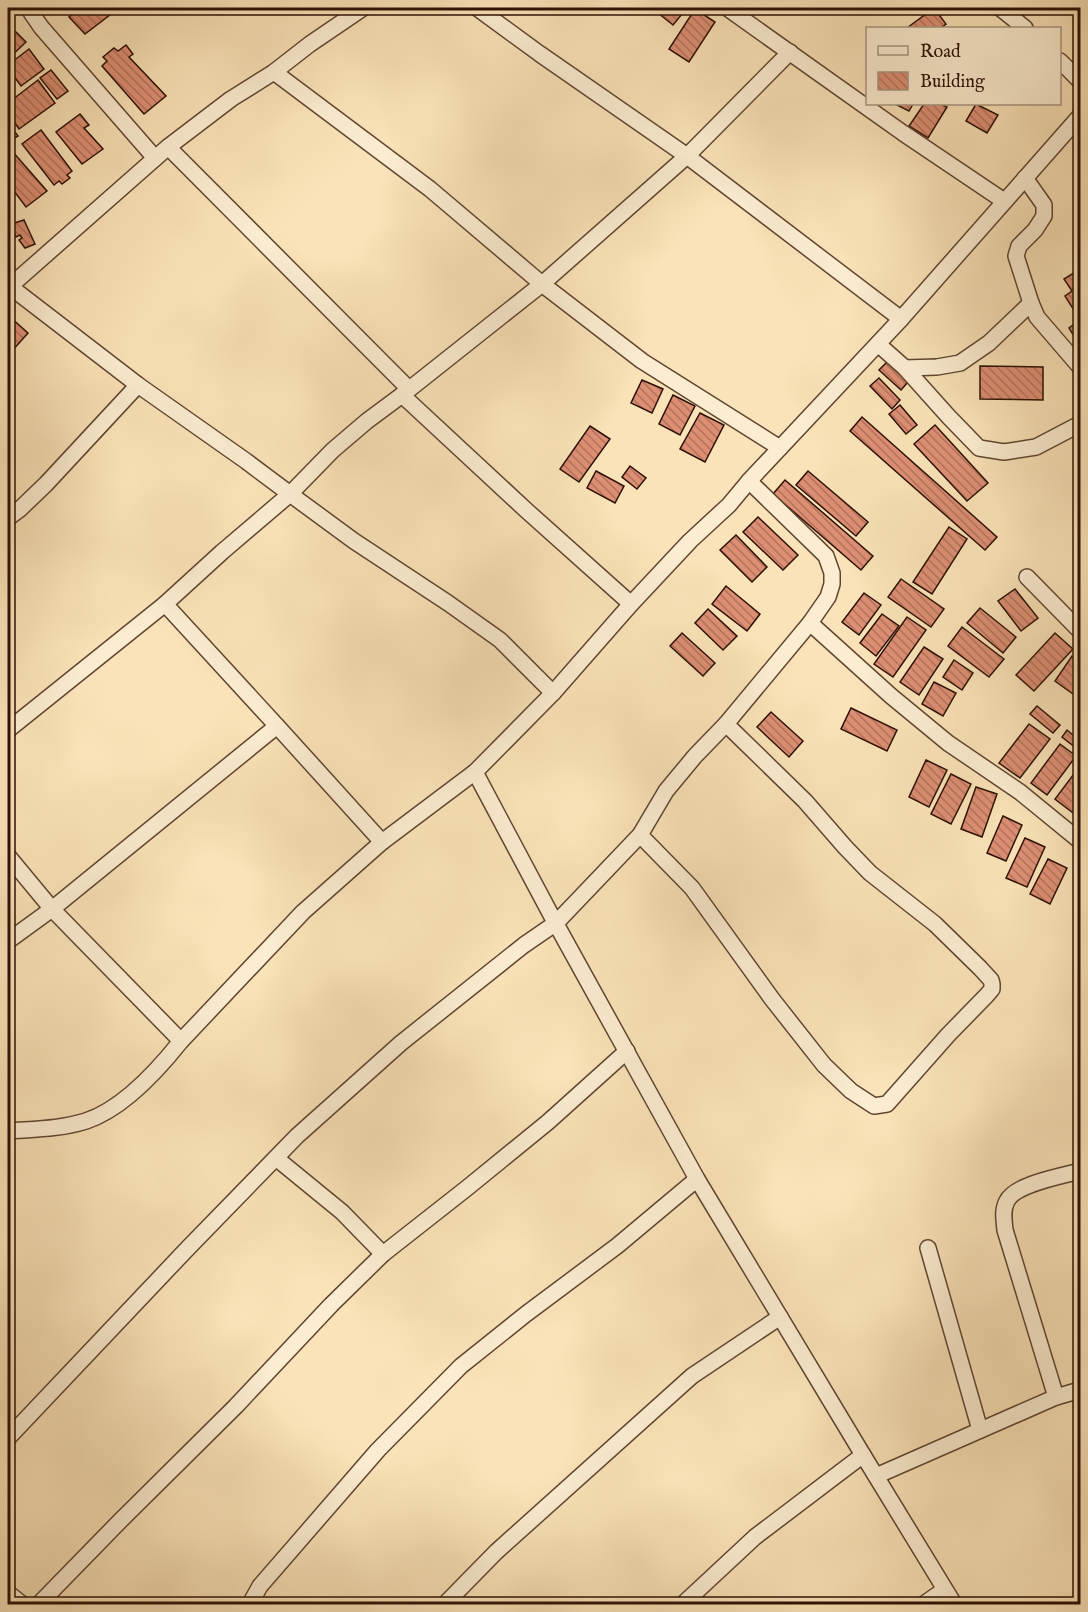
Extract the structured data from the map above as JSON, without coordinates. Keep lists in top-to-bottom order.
{
  "legend": ["Road", "Building"]
}
